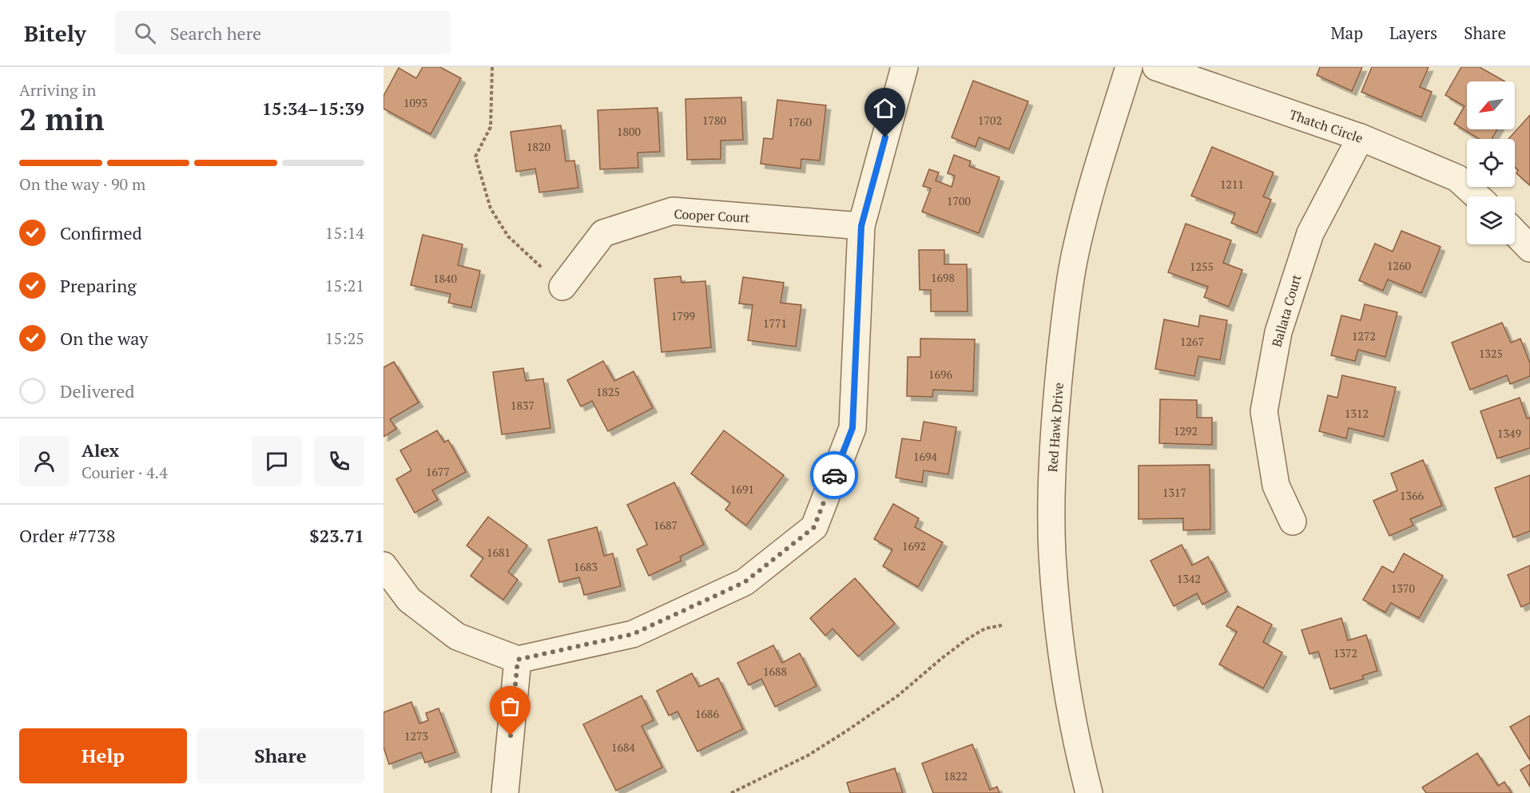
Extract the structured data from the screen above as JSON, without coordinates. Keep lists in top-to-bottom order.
{
  "streets": {
    "street": [
      "Thatch Circle",
      "Cooper Court",
      "Ballata Court",
      "Red Hawk Drive"
    ]
  },
  "crossings": [
    ["Thatch Circle", "Ballata Court"]
  ],
  "house_numbers": [
    "1093",
    "1780",
    "1702",
    "1760",
    "1800",
    "1820",
    "1211",
    "1700",
    "1260",
    "1255",
    "1698",
    "1840",
    "1799",
    "1771",
    "1272",
    "1267",
    "1325",
    "1696",
    "1825",
    "1837",
    "1312",
    "1292",
    "1349",
    "1694",
    "1677",
    "1691",
    "1317",
    "1366",
    "1687",
    "1692",
    "1681",
    "1683",
    "1342",
    "1370",
    "1372",
    "1688",
    "1686",
    "1273",
    "1684",
    "1822"
  ],
  "north": "bottom left",
  "page": {
    "header": "Bitely",
    "search": "Search here",
    "nav": ["Map", "Layers", "Share"],
    "heading": ["2 min", "Arriving in", "15:34–15:39"],
    "panel": [
      "Alex",
      "Courier · 4.4",
      "Order #7738",
      "$23.71"
    ],
    "bar": "On the way · 90 m",
    "list": [
      ["Confirmed", "15:14"],
      ["Preparing", "15:21"],
      ["On the way", "15:25"],
      "Delivered"
    ],
    "buttons": ["Help", "Share"]
  }
}
